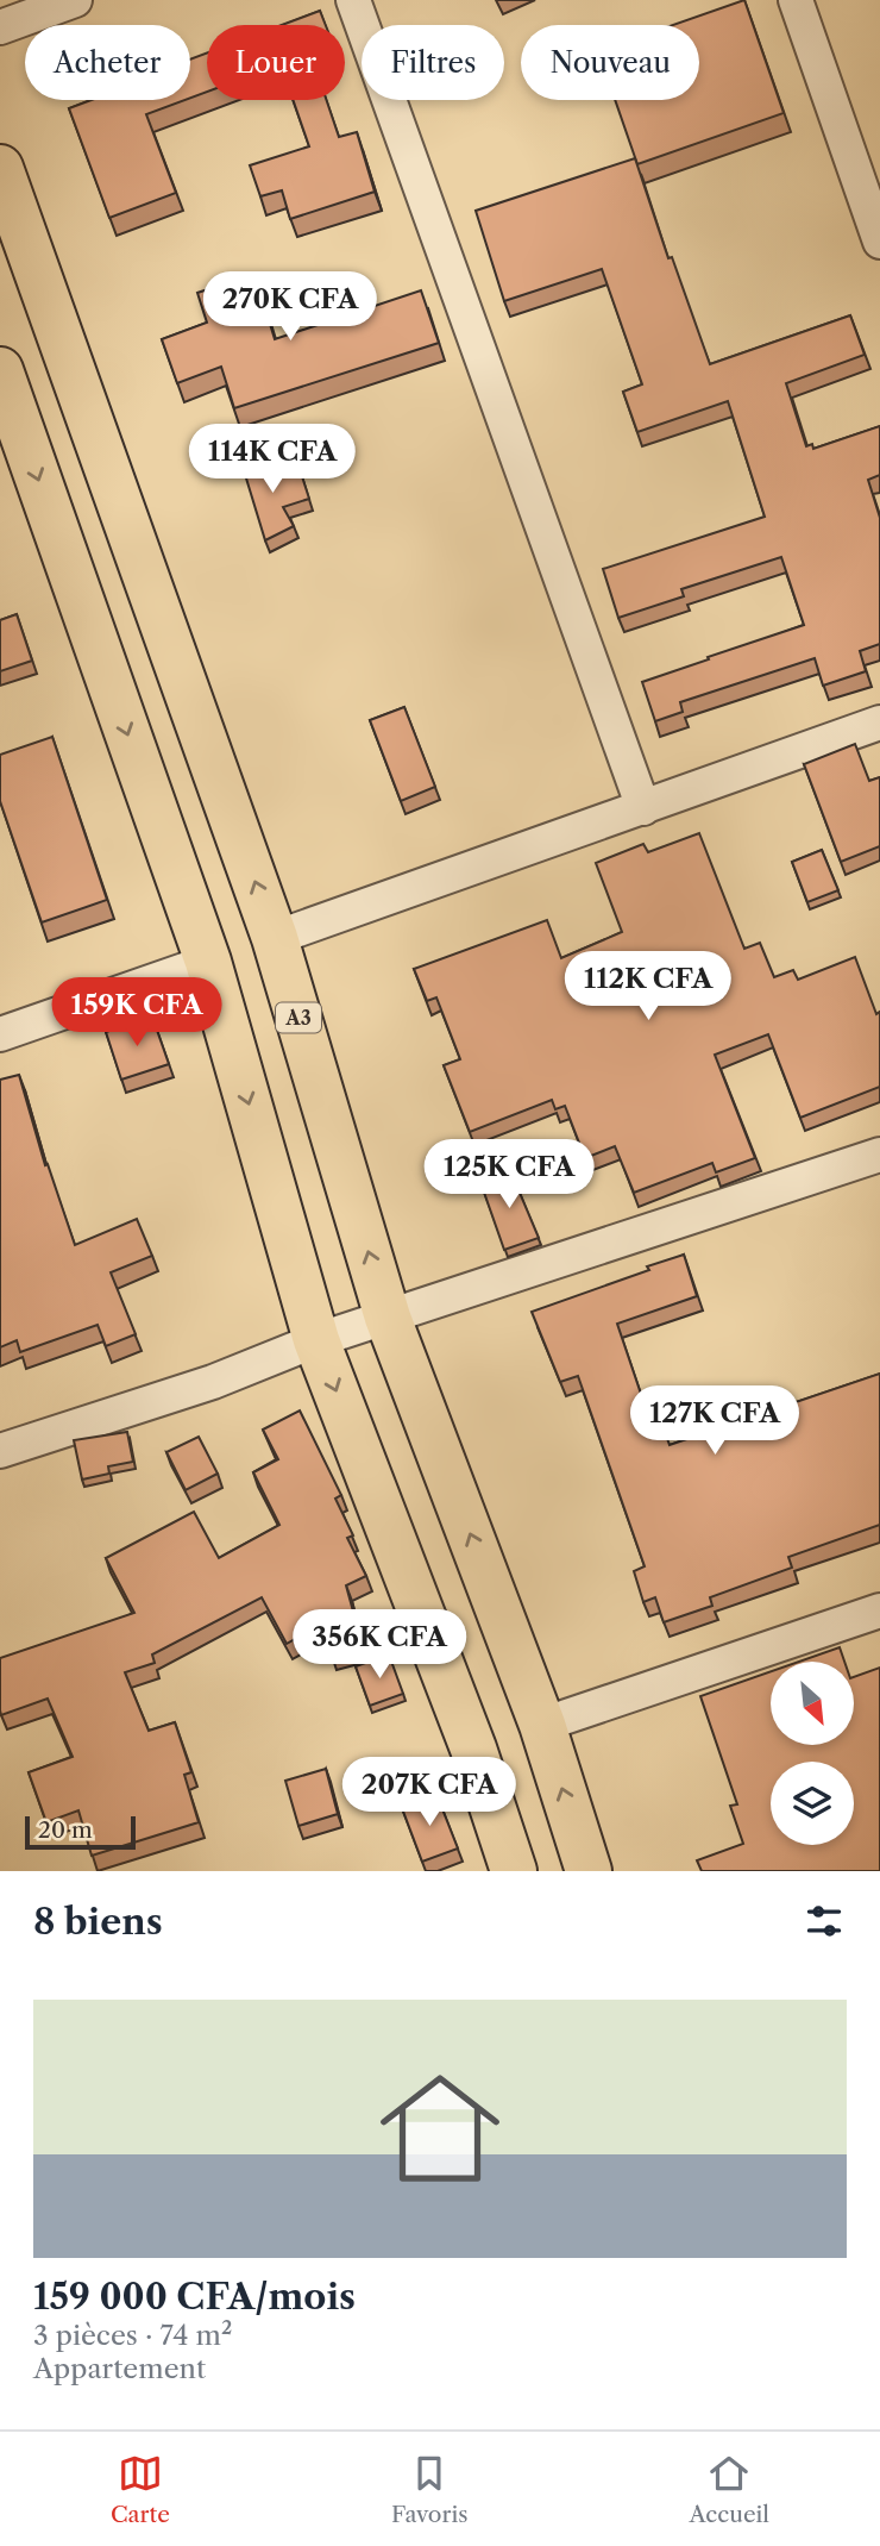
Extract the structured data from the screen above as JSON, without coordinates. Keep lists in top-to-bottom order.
{
  "streets": {
    "highway": ["A3"]
  },
  "scale_bar": "20 m",
  "north": "bottom right",
  "page": {
    "chip": [
      "Acheter",
      "Louer",
      "Filtres",
      "Nouveau"
    ],
    "price": [
      "270K CFA",
      "114K CFA",
      "112K CFA",
      "159K CFA",
      "125K CFA",
      "127K CFA",
      "356K CFA",
      "207K CFA"
    ],
    "scale": "20 m",
    "heading": "8 biens",
    "list": [
      {
        "name": "159 000 CFA/mois",
        "note": "3 pièces · 74 m² · Appartement"
      }
    ],
    "tabs": ["Carte", "Favoris", "Accueil"]
  }
}
